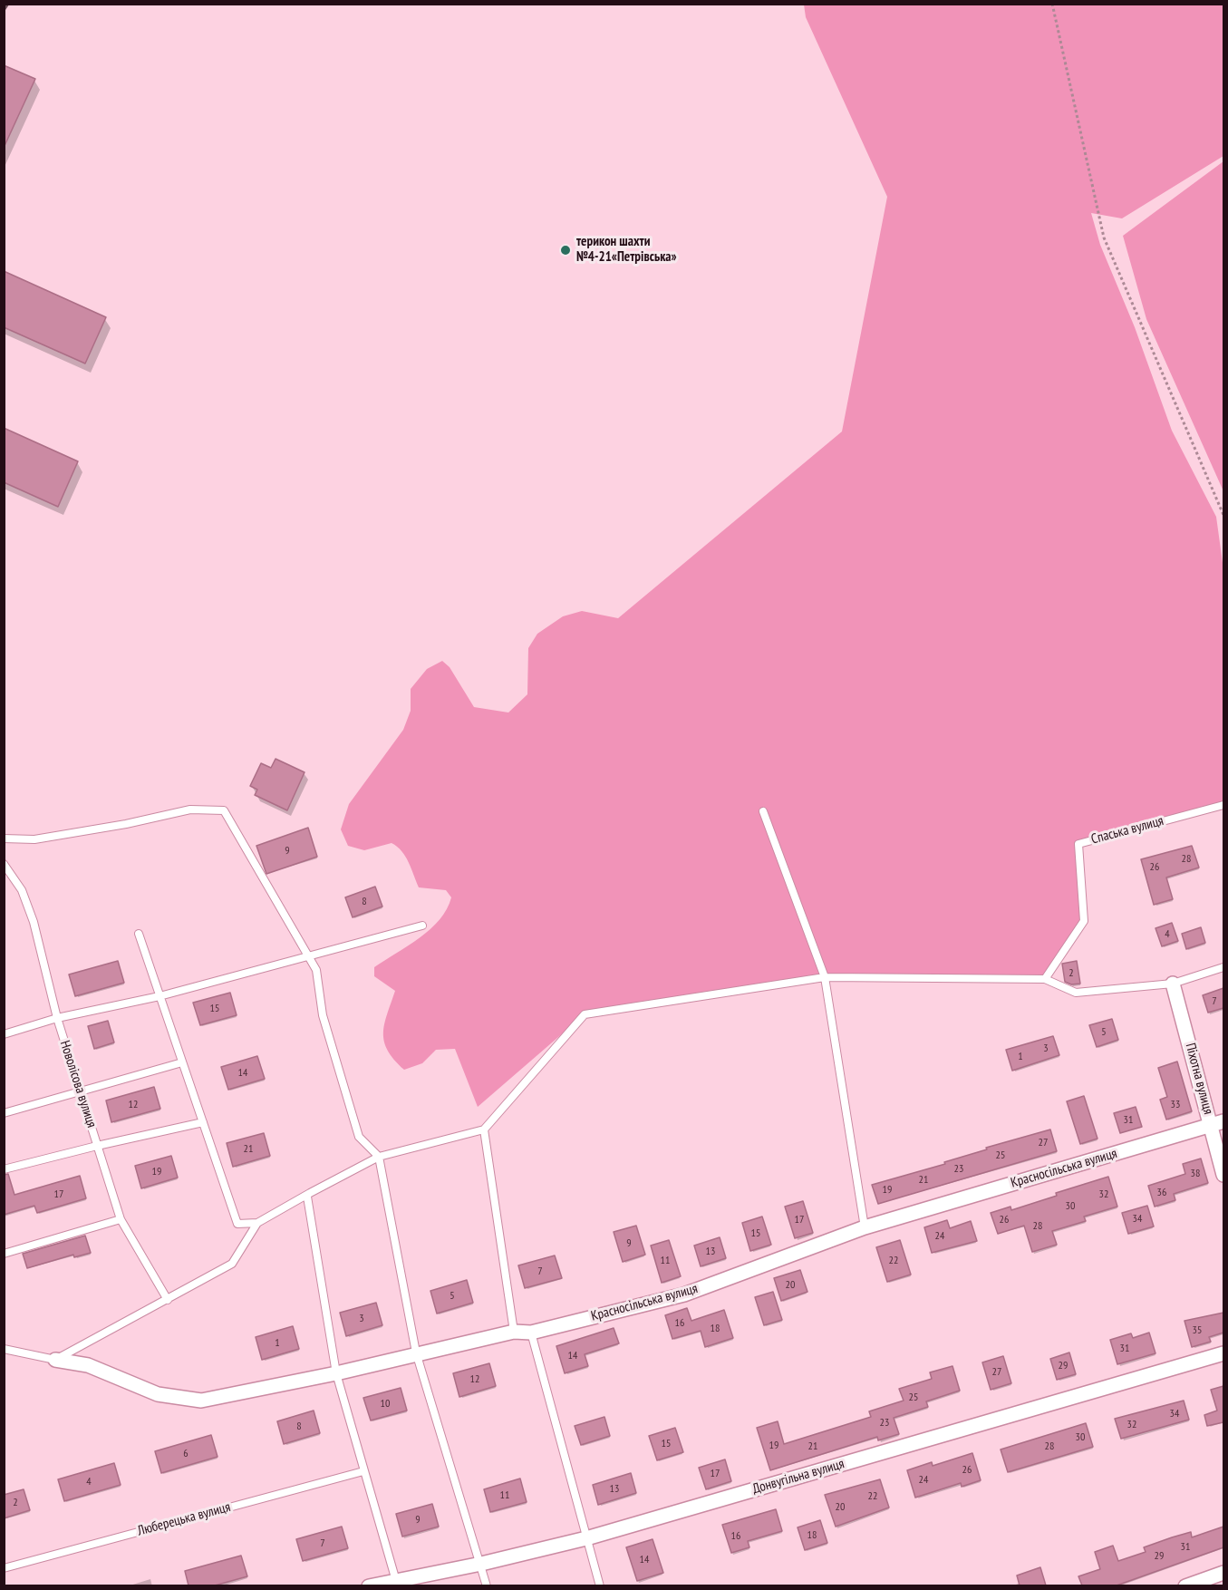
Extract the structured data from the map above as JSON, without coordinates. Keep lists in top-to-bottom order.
{
  "streets": {
    "street": ["Піхотна вулиця", "Красносільська вулиця", "Донвугільна вулиця"],
    "lane": ["Спаська вулиця", "Новолісова вулиця", "Люберецька вулиця"]
  },
  "crossings": [
    ["Піхотна вулиця", "Красносільська вулиця"]
  ],
  "places": ["терикон шахти №4-21«Петрівська»"],
  "house_numbers": [
    "9",
    "28",
    "26",
    "8",
    "4",
    "2",
    "7",
    "15",
    "5",
    "3",
    "1",
    "14",
    "12",
    "33",
    "31",
    "27",
    "21",
    "25",
    "23",
    "19",
    "38",
    "21",
    "19",
    "36",
    "17",
    "32",
    "30",
    "34",
    "17",
    "26",
    "28",
    "15",
    "24",
    "9",
    "13",
    "11",
    "22",
    "7",
    "20",
    "5",
    "3",
    "16",
    "18",
    "35",
    "1",
    "31",
    "14",
    "29",
    "27",
    "12",
    "25",
    "10",
    "34",
    "23",
    "32",
    "8",
    "30",
    "15",
    "19",
    "21",
    "28",
    "6",
    "26",
    "17",
    "24",
    "4",
    "13",
    "11",
    "22",
    "2",
    "20",
    "9",
    "18",
    "16",
    "7",
    "31",
    "29",
    "14"
  ]
}
